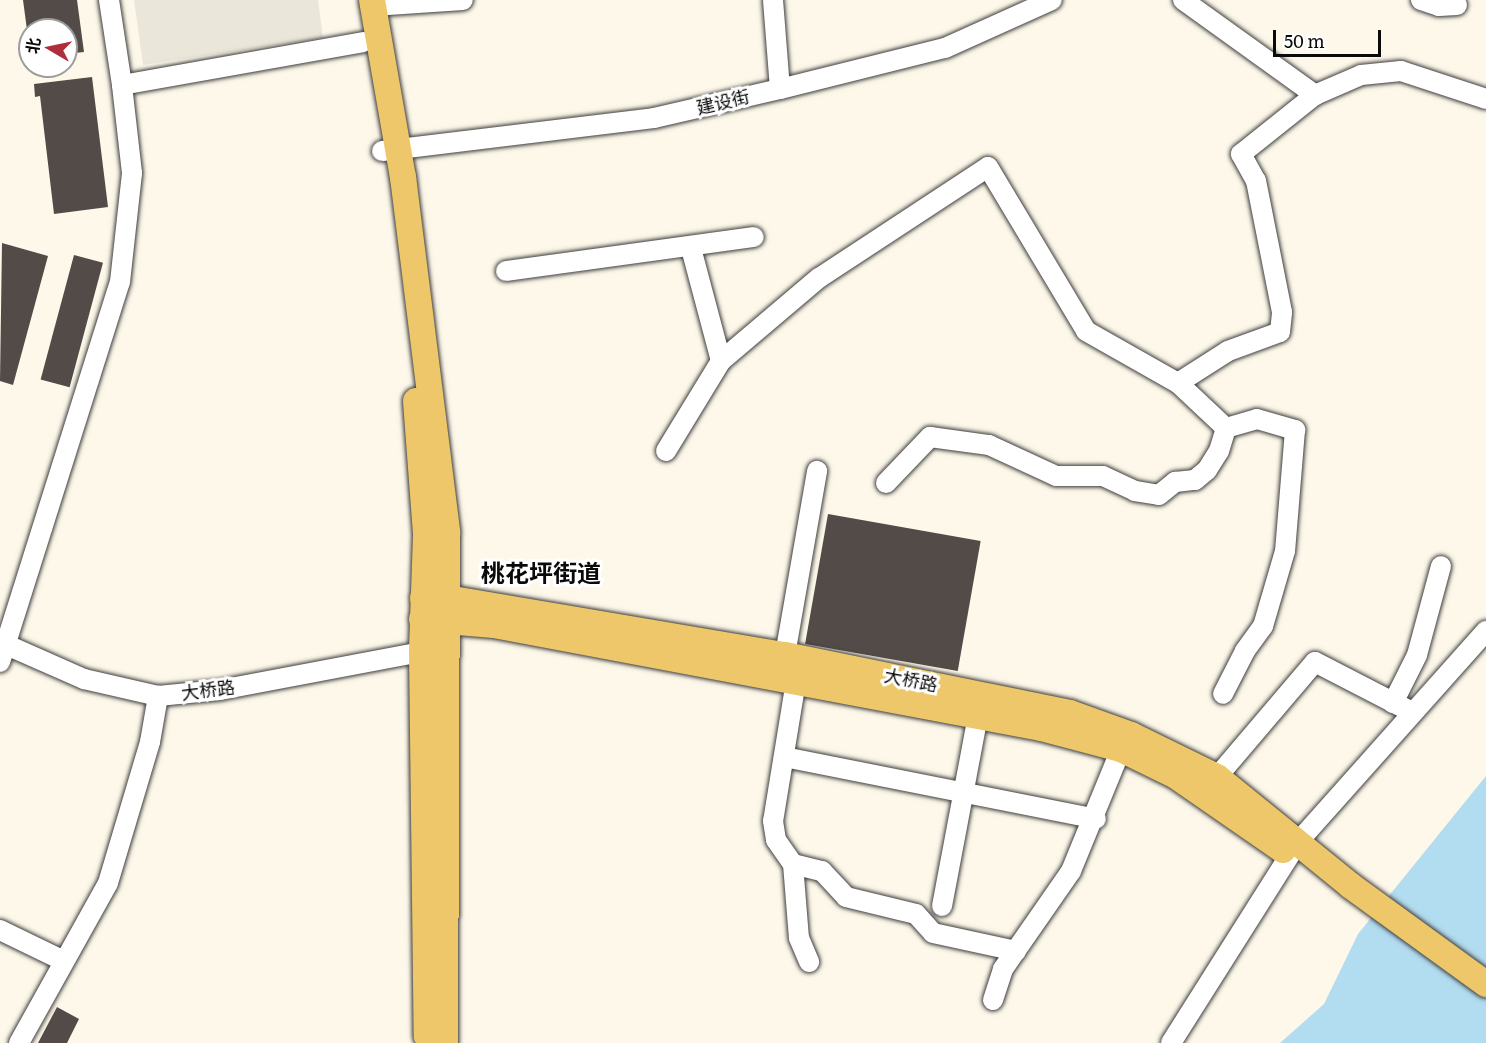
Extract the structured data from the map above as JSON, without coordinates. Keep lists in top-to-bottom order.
{
  "streets": {
    "main road": ["大桥路"],
    "street": ["建设街"]
  },
  "districts": ["桃花坪街道"],
  "scale_bar": "50 m",
  "north": "left"
}
